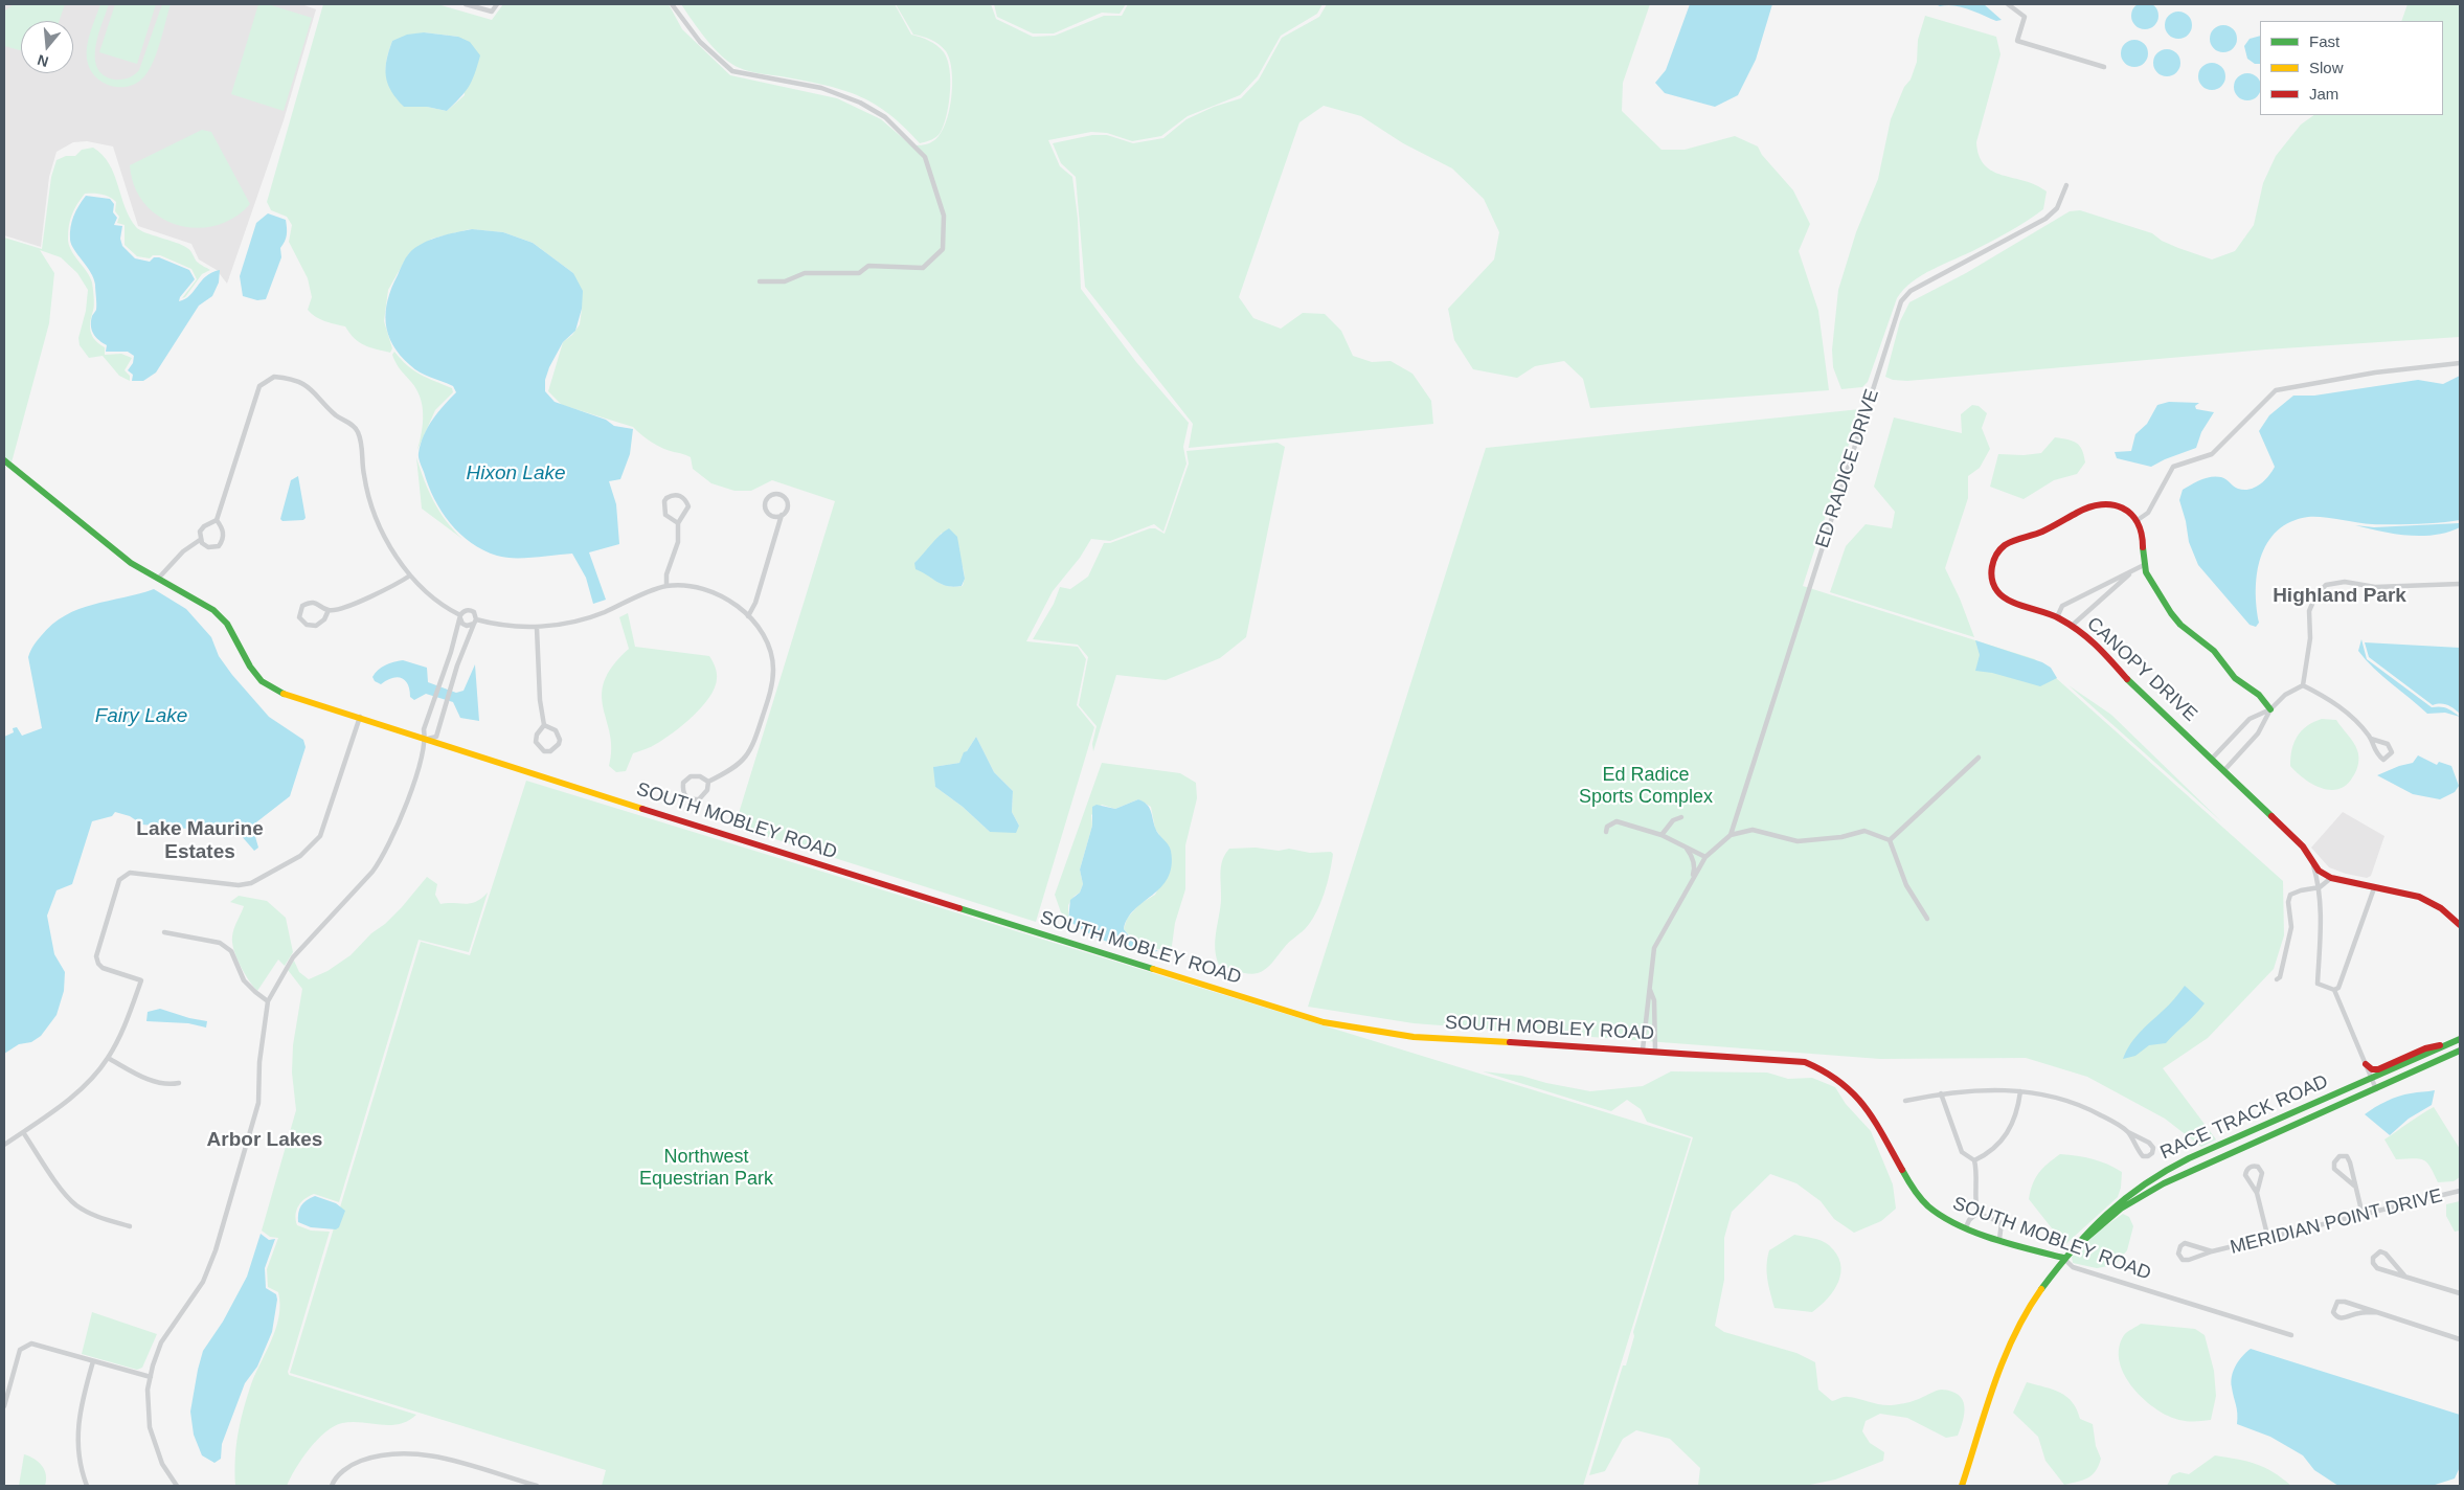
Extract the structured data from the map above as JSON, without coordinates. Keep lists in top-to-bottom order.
{
  "streets": {
    "street": [
      "ED RADICE DRIVE",
      "CANOPY DRIVE",
      "SOUTH MOBLEY ROAD",
      "RACE TRACK ROAD",
      "MERIDIAN POINT DRIVE"
    ]
  },
  "crossings": [
    ["SOUTH MOBLEY ROAD", "RACE TRACK ROAD"]
  ],
  "districts": ["Highland Park", "Lake Maurine Estates", "Arbor Lakes"],
  "water": ["Hixon Lake", "Fairy Lake"],
  "parks": ["Ed Radice Sports Complex", "Northwest Equestrian Park"],
  "legend": ["Fast", "Slow", "Jam"],
  "north": "bottom"
}
